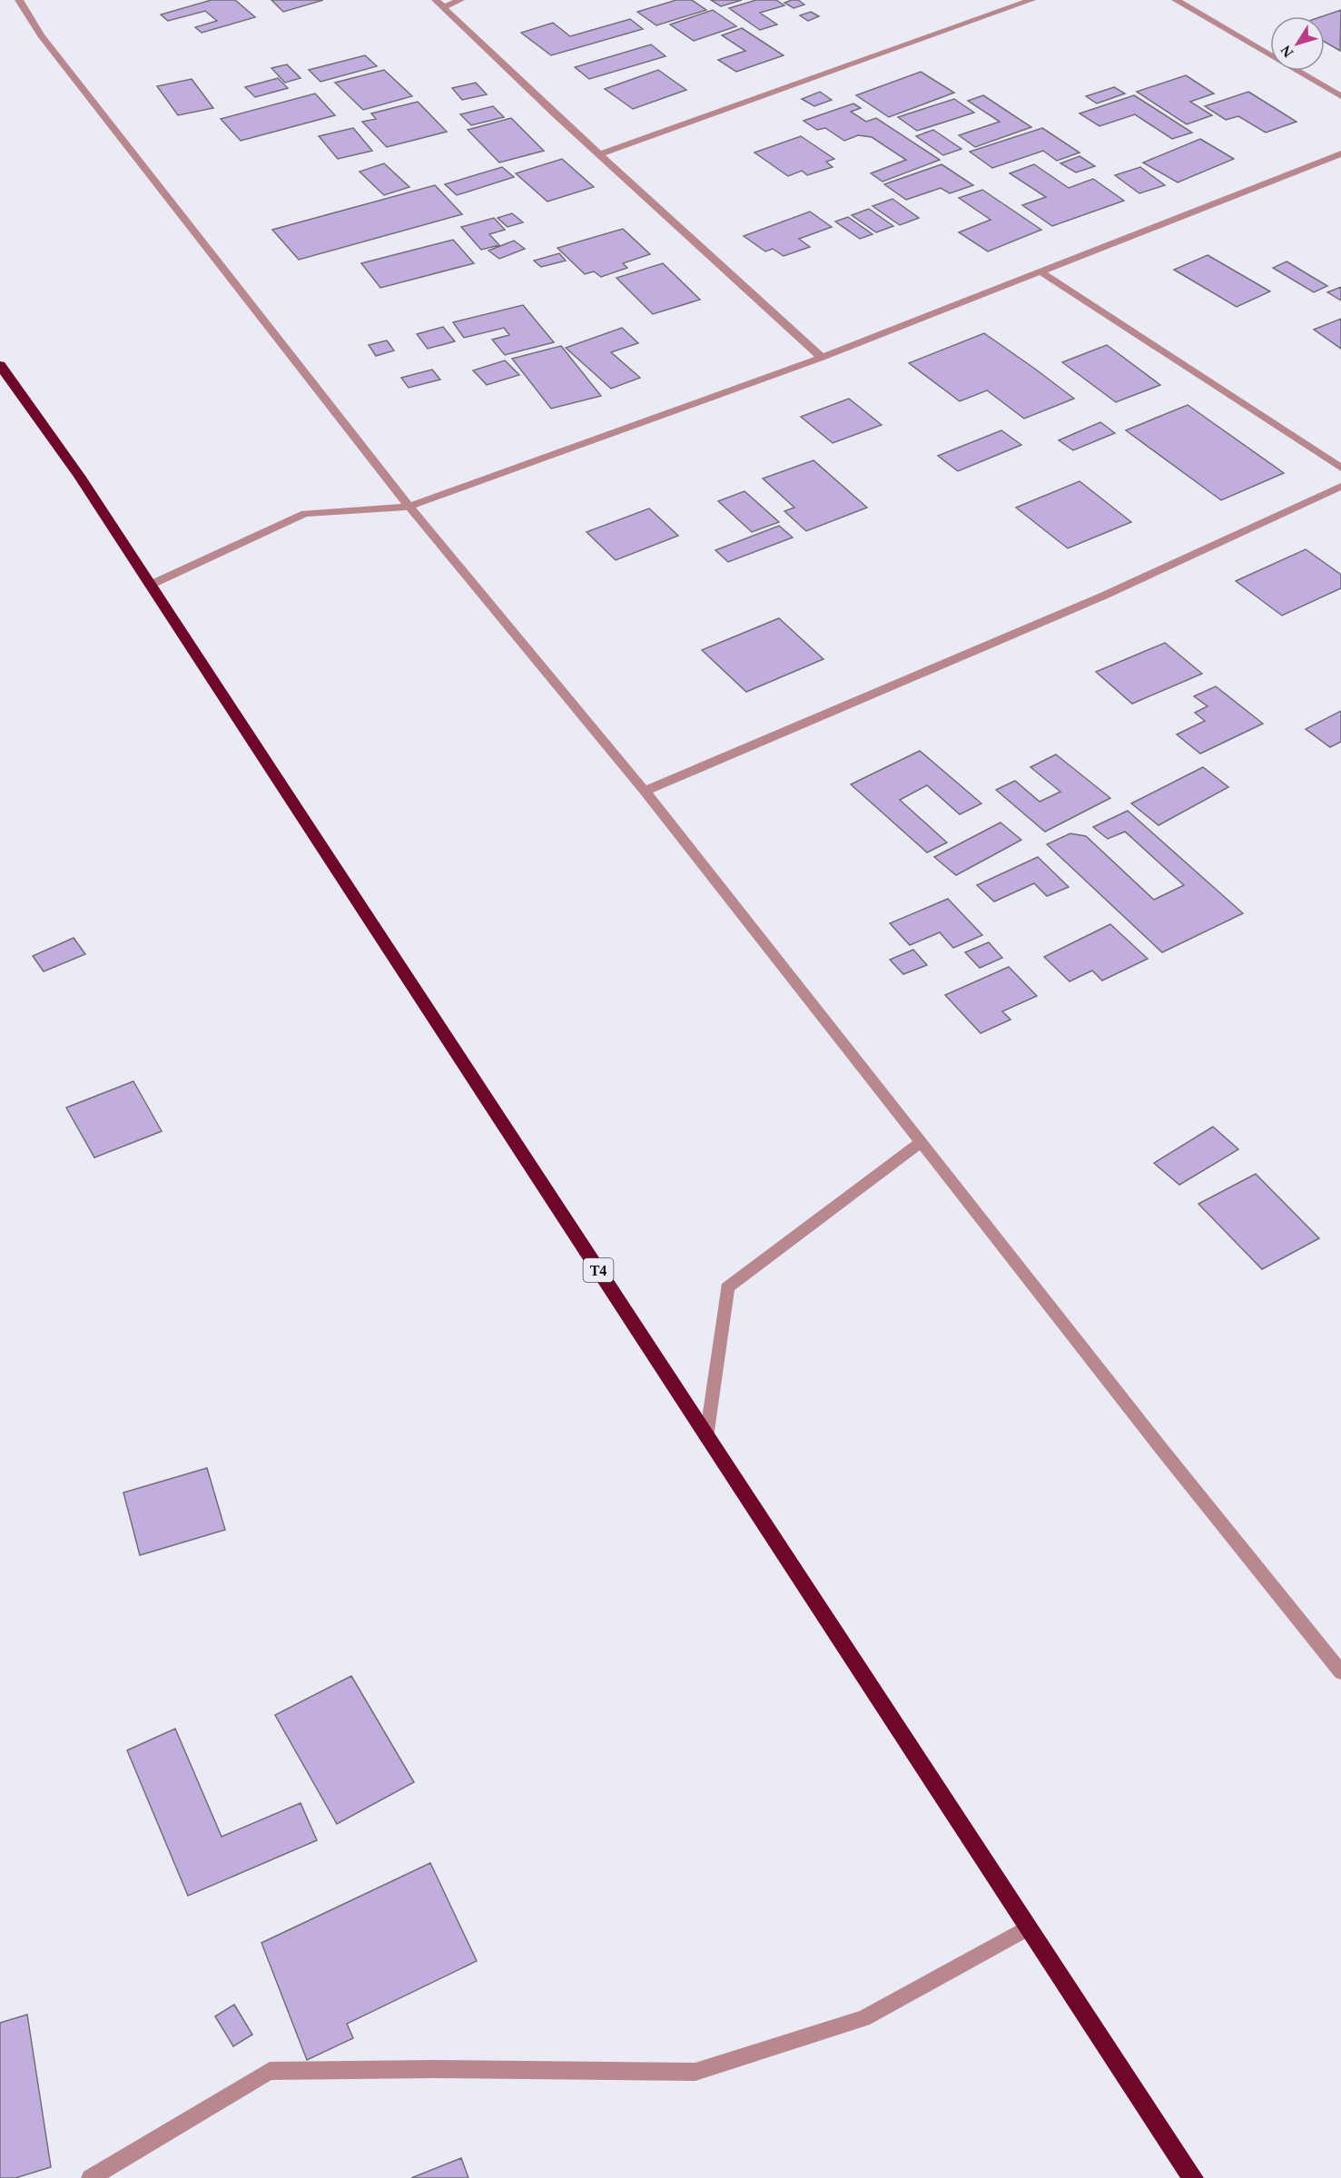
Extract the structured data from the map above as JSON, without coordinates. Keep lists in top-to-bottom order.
{
  "streets": {
    "highway": ["T4"]
  },
  "north": "bottom left"
}
